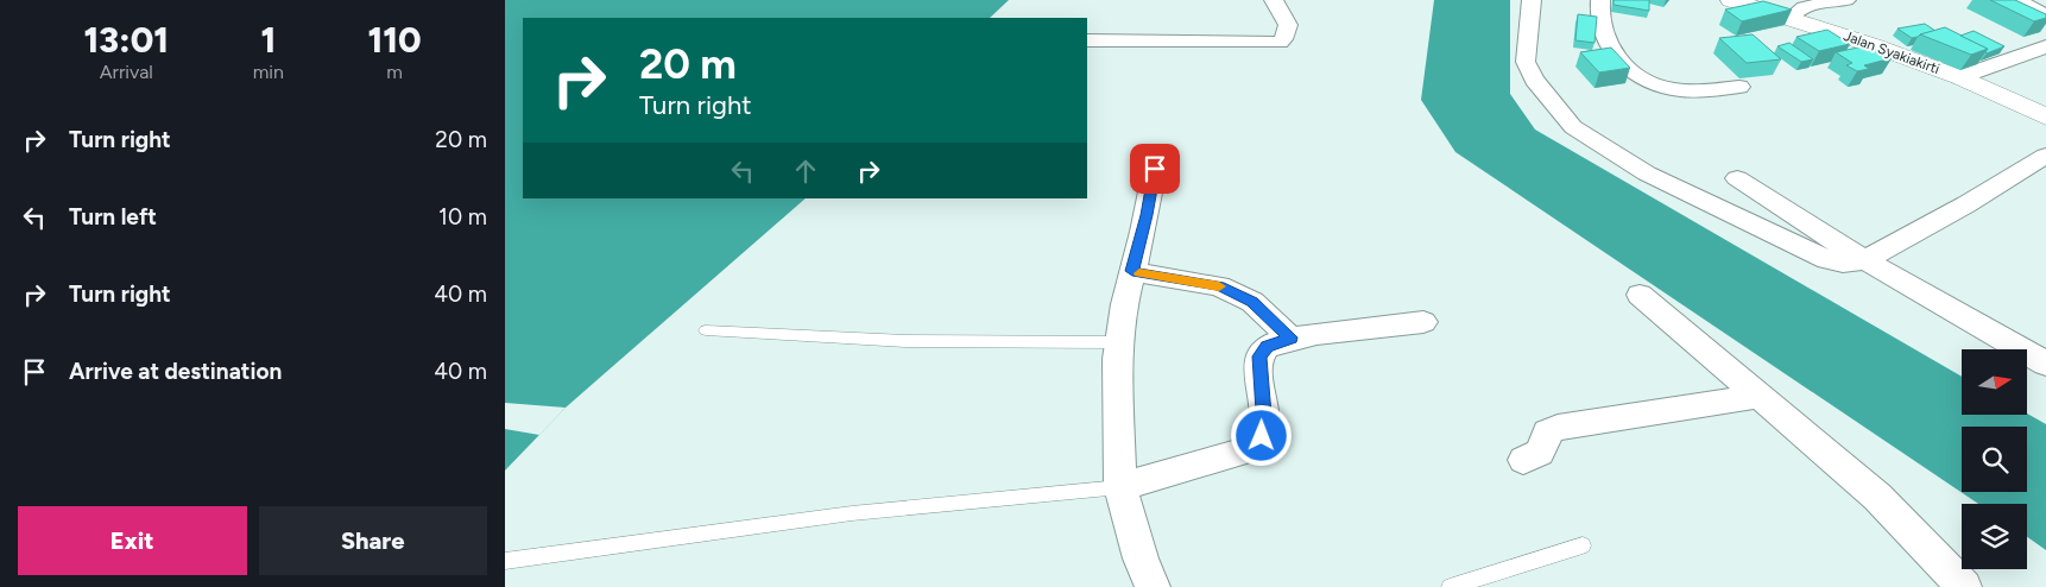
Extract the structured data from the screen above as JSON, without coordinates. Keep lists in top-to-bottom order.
{
  "streets": {
    "street": ["Jalan Syakiakirti"]
  },
  "north": "right",
  "page": {
    "eta": [
      "13:01",
      "Arrival",
      "1",
      "min",
      "110",
      "m"
    ],
    "turn": ["20 m", "Turn right"],
    "list": [
      {
        "name": "Turn right",
        "value": "20 m"
      },
      {
        "name": "Turn left",
        "value": "10 m"
      },
      {
        "name": "Turn right",
        "value": "40 m"
      },
      {
        "name": "Arrive at destination",
        "value": "40 m"
      }
    ],
    "buttons": ["Exit", "Share"]
  }
}
